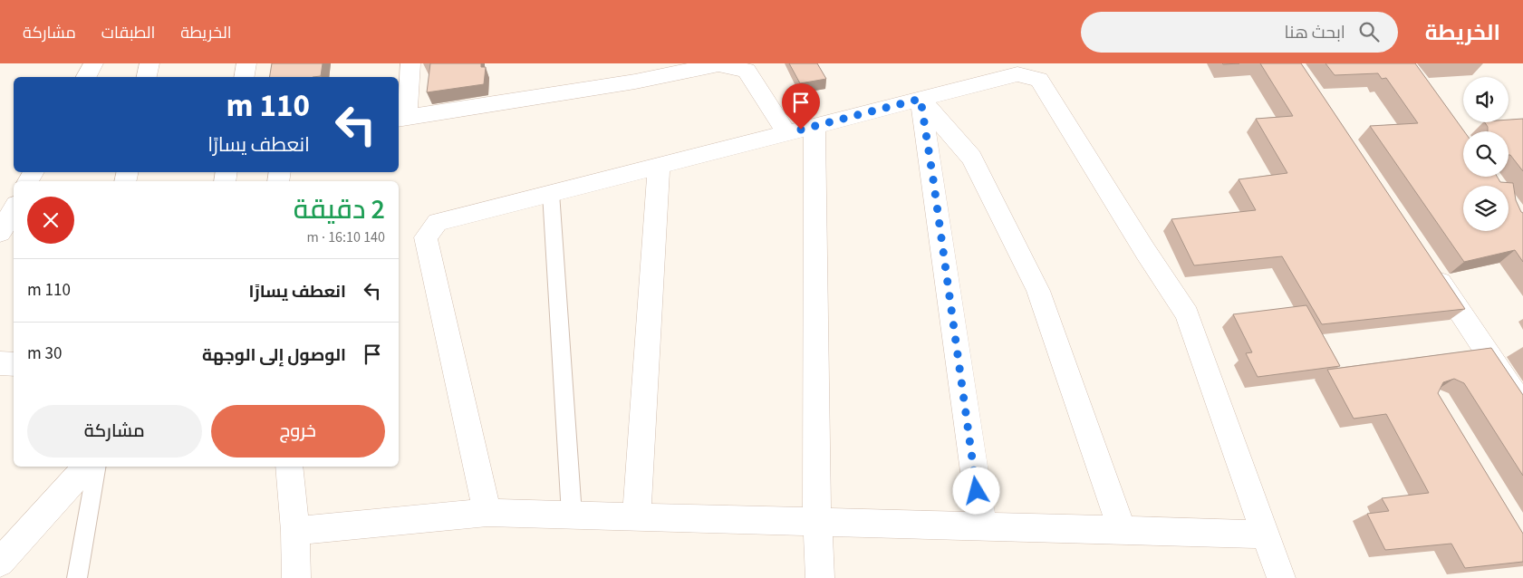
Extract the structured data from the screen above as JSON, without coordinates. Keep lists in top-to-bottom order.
{
  "page": {
    "header": "الخريطة",
    "search": "ابحث هنا",
    "nav": ["الخريطة", "الطبقات", "مشاركة"],
    "turn": ["110 m", "انعطف يسارًا"],
    "heading": ["2 دقيقة", "140 m · 16:10"],
    "list": [
      {
        "name": "انعطف يسارًا",
        "value": "110 m"
      },
      {
        "name": "الوصول إلى الوجهة",
        "value": "30 m"
      }
    ],
    "buttons": ["خروج", "مشاركة"]
  }
}
